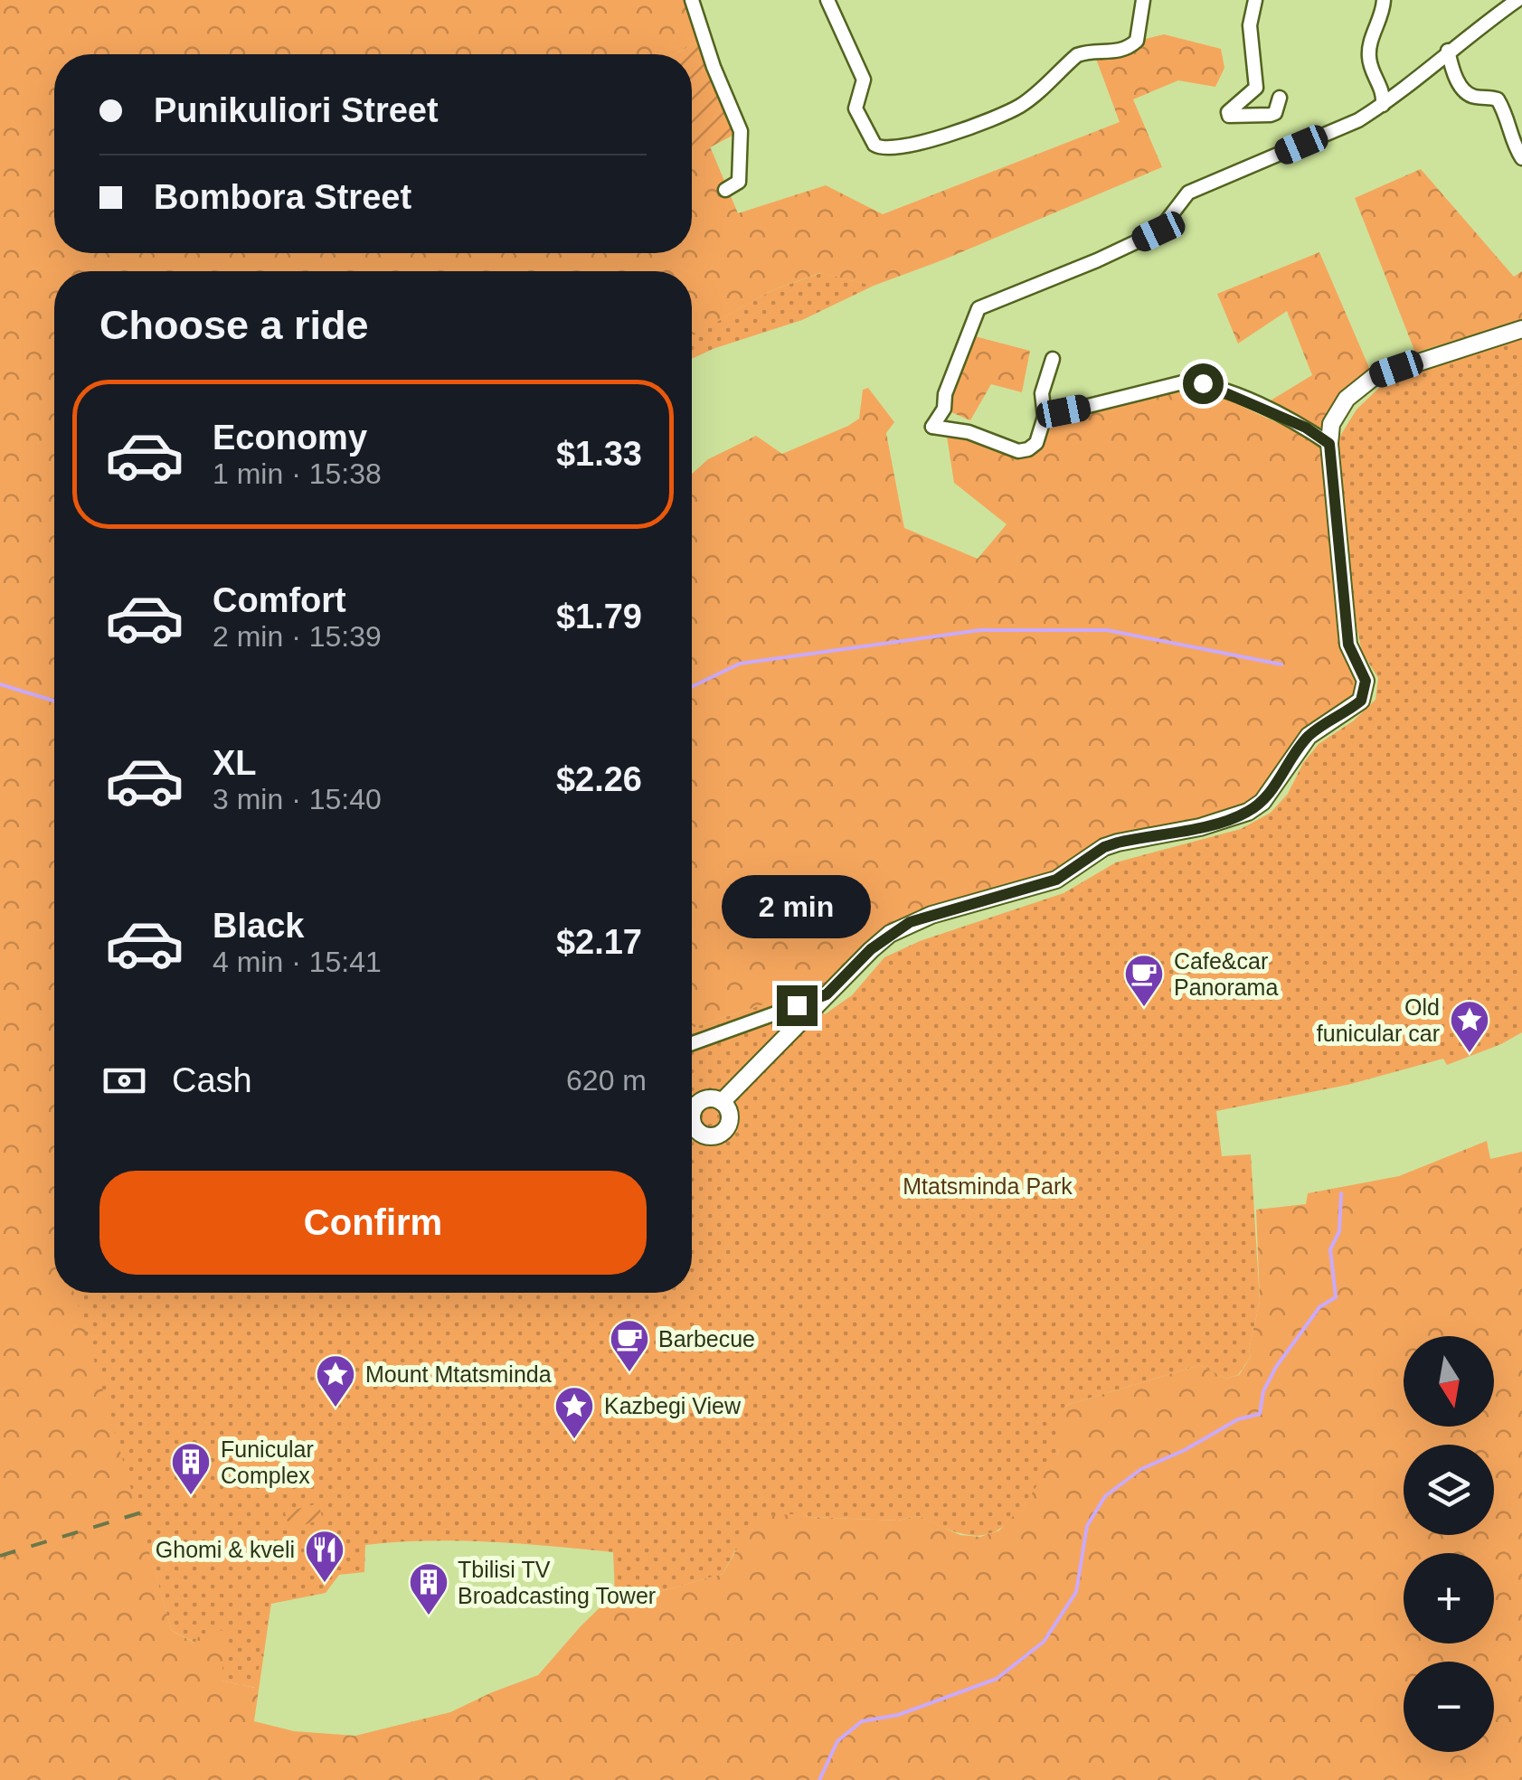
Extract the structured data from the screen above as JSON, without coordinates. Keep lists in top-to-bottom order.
{
  "parks": ["Mtatsminda Park"],
  "places": {
    "cafe": ["Cafe&car Panorama", "Barbecue"],
    "place": ["Old funicular car", "Mount Mtatsminda", "Kazbegi View"],
    "building": ["Funicular Complex", "Tbilisi TV Broadcasting Tower"],
    "restaurant": ["Ghomi & kveli"]
  },
  "north": "bottom",
  "page": {
    "banner": ["Punikuliori Street", "Bombora Street"],
    "heading": "Choose a ride",
    "list": [
      {
        "name": "Economy",
        "note": "1 min · 15:38",
        "value": "$1.33"
      },
      {
        "name": "Comfort",
        "note": "2 min · 15:39",
        "value": "$1.79"
      },
      {
        "name": "XL",
        "note": "3 min · 15:40",
        "value": "$2.26"
      },
      {
        "name": "Black",
        "note": "4 min · 15:41",
        "value": "$2.17"
      }
    ],
    "bubble": "2 min",
    "pay": ["Cash", "620 m"],
    "buttons": "Confirm",
    "map_buttons": ["+", "−"]
  }
}
